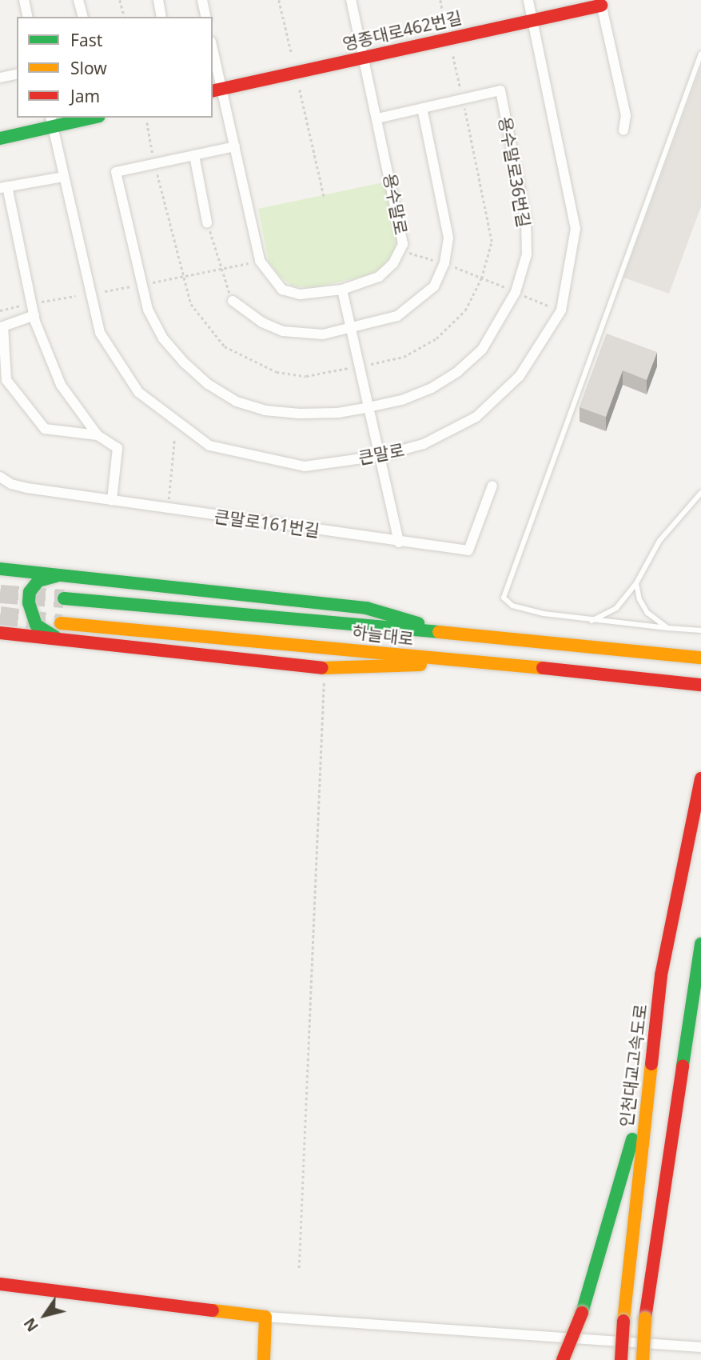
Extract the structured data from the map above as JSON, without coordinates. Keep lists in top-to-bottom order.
{
  "streets": {
    "main road": ["영종대로462번길", "하늘대로", "인천대교고속도로"],
    "street": [
      "용수말로36번길",
      "용수말로",
      "큰말로",
      "큰말로161번길"
    ]
  },
  "crossings": [
    ["영종대로462번길", "용수말로"],
    ["영종대로462번길", "큰말로"],
    ["용수말로36번길", "용수말로"]
  ],
  "legend": ["Fast", "Slow", "Jam"],
  "north": "bottom left"
}
